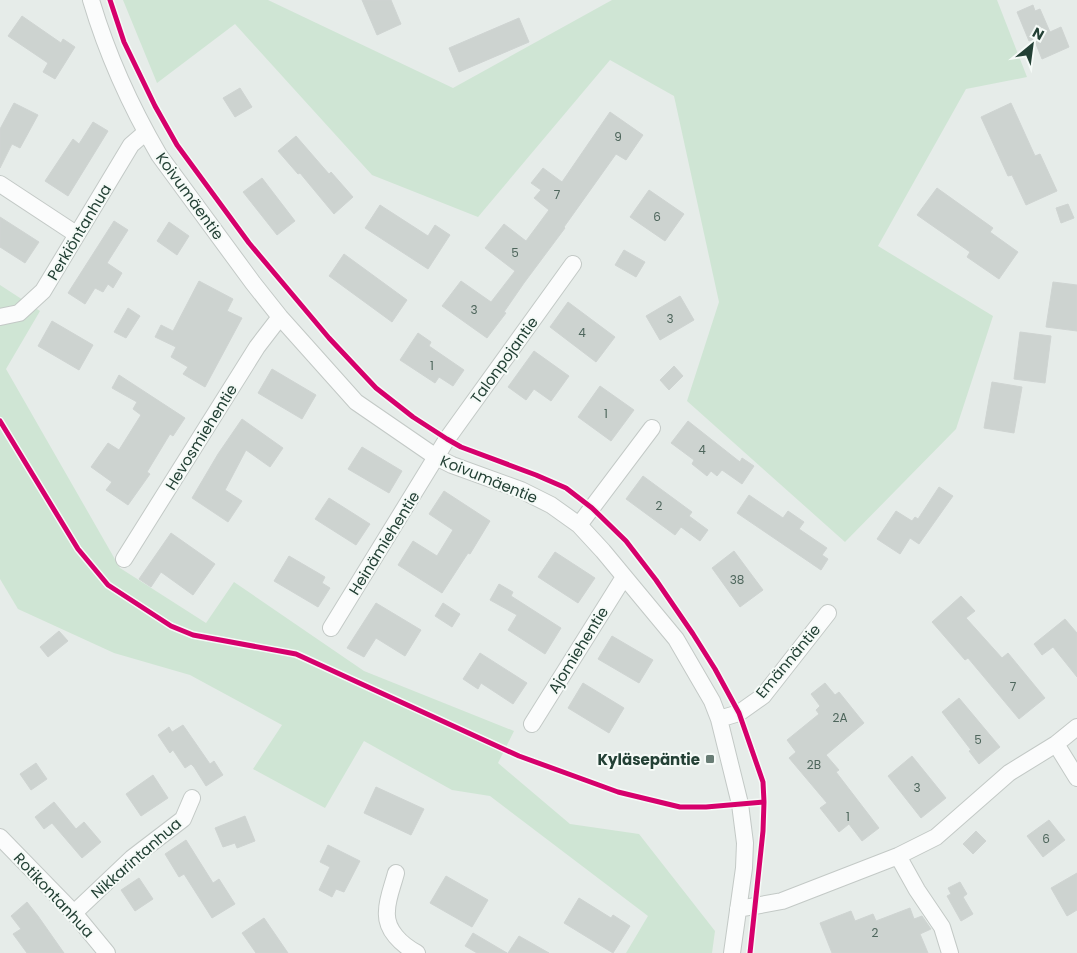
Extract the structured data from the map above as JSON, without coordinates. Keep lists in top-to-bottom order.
{
  "streets": {
    "street": [
      "Koivumäentie",
      "Perkiöntanhua",
      "Talonpojantie",
      "Hevosmiehentie",
      "Heinämiehentie",
      "Ajomiehentie",
      "Emännäntie",
      "Nikkarintanhua",
      "Rotikontanhua"
    ]
  },
  "crossings": [
    ["Koivumäentie", "Perkiöntanhua"],
    ["Koivumäentie", "Talonpojantie"],
    ["Koivumäentie", "Hevosmiehentie"],
    ["Koivumäentie", "Heinämiehentie"],
    ["Koivumäentie", "Ajomiehentie"],
    ["Koivumäentie", "Emännäntie"],
    ["Talonpojantie", "Heinämiehentie"],
    ["Nikkarintanhua", "Rotikontanhua"]
  ],
  "places": {
    "transit": ["Kyläsepäntie"]
  },
  "house_numbers": [
    "9",
    "7",
    "6",
    "5",
    "3",
    "3",
    "4",
    "1",
    "1",
    "4",
    "2",
    "38",
    "7",
    "2A",
    "5",
    "2B",
    "3",
    "1",
    "6",
    "2"
  ],
  "north": "top right"
}
